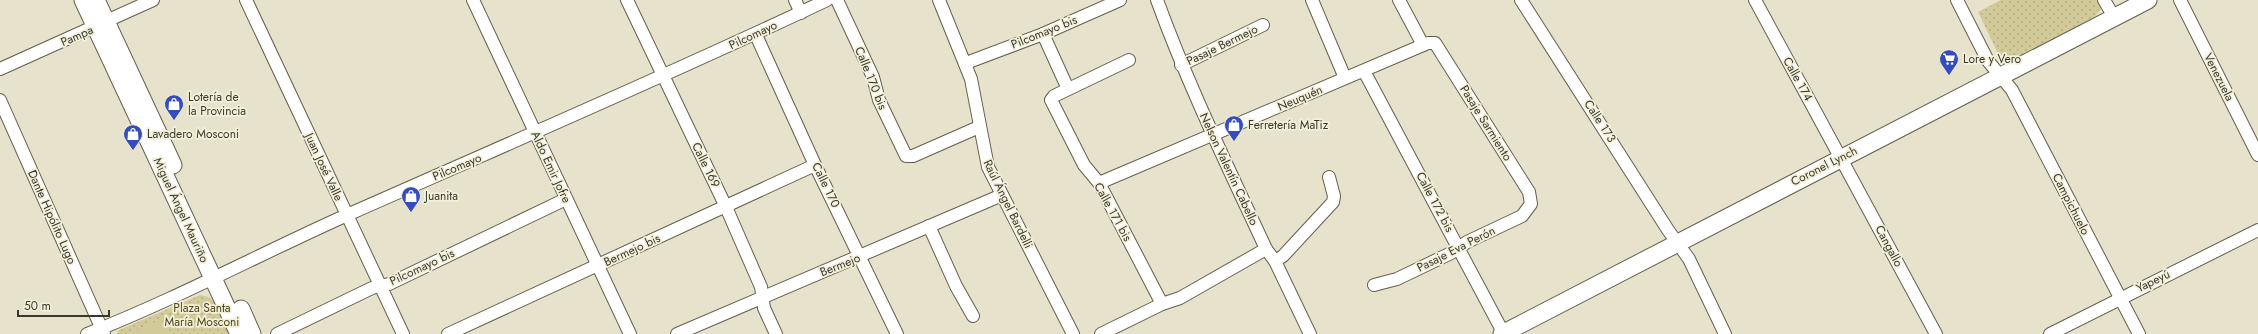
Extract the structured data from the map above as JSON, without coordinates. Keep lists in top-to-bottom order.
{
  "streets": {
    "main road": ["Coronel Lynch", "Miguel Ángel Mauriño"],
    "street": [
      "Pilcomayo bis",
      "Pilcomayo",
      "Pampa",
      "Pasaje Bermejo",
      "Venezuela",
      "Calle 170 bis",
      "Calle 174",
      "Neuquén",
      "Calle 173",
      "Pasaje Sarmiento",
      "Calle 169",
      "Juan José Valle",
      "Aldo Emir Jofre",
      "Nelson Valentín Cabello",
      "Calle 170",
      "Calle 172 bis",
      "Raúl Ángel Bardelli",
      "Campichuelo",
      "Calle 171 bis",
      "Dante Hipólito Lugo",
      "Cangallo",
      "Pasaje Eva Perón",
      "Bermejo bis",
      "Bermejo",
      "Yapeyú"
    ]
  },
  "crossings": [
    ["Pilcomayo bis", "Juan José Valle"],
    ["Pilcomayo bis", "Aldo Emir Jofre"],
    ["Pilcomayo bis", "Raúl Ángel Bardelli"],
    ["Pilcomayo", "Calle 169"],
    ["Pilcomayo", "Juan José Valle"],
    ["Pilcomayo", "Aldo Emir Jofre"],
    ["Pilcomayo", "Calle 170"],
    ["Pilcomayo", "Miguel Ángel Mauriño"],
    ["Pilcomayo", "Dante Hipólito Lugo"],
    ["Pampa", "Miguel Ángel Mauriño"],
    ["Pasaje Bermejo", "Nelson Valentín Cabello"],
    ["Calle 170 bis", "Raúl Ángel Bardelli"],
    ["Calle 174", "Coronel Lynch"],
    ["Calle 174", "Cangallo"],
    ["Neuquén", "Pasaje Sarmiento"],
    ["Neuquén", "Nelson Valentín Cabello"],
    ["Neuquén", "Calle 172 bis"],
    ["Neuquén", "Calle 171 bis"],
    ["Calle 173", "Coronel Lynch"],
    ["Pasaje Sarmiento", "Pasaje Eva Perón"],
    ["Calle 169", "Bermejo bis"],
    ["Calle 169", "Bermejo"],
    ["Coronel Lynch", "Calle 172 bis"],
    ["Coronel Lynch", "Campichuelo"],
    ["Coronel Lynch", "Cangallo"],
    ["Aldo Emir Jofre", "Bermejo bis"],
    ["Calle 170", "Bermejo bis"],
    ["Calle 170", "Bermejo"],
    ["Calle 172 bis", "Pasaje Eva Perón"],
    ["Raúl Ángel Bardelli", "Bermejo"],
    ["Campichuelo", "Yapeyú"]
  ],
  "parks": ["Plaza Santa María Mosconi"],
  "places": {
    "supermarket": ["Lore y Vero"],
    "shop": [
      "Lotería de la Provincia",
      "Ferretería MaTiz",
      "Lavadero Mosconi",
      "Juanita"
    ]
  },
  "scale_bar": "50 m"
}
